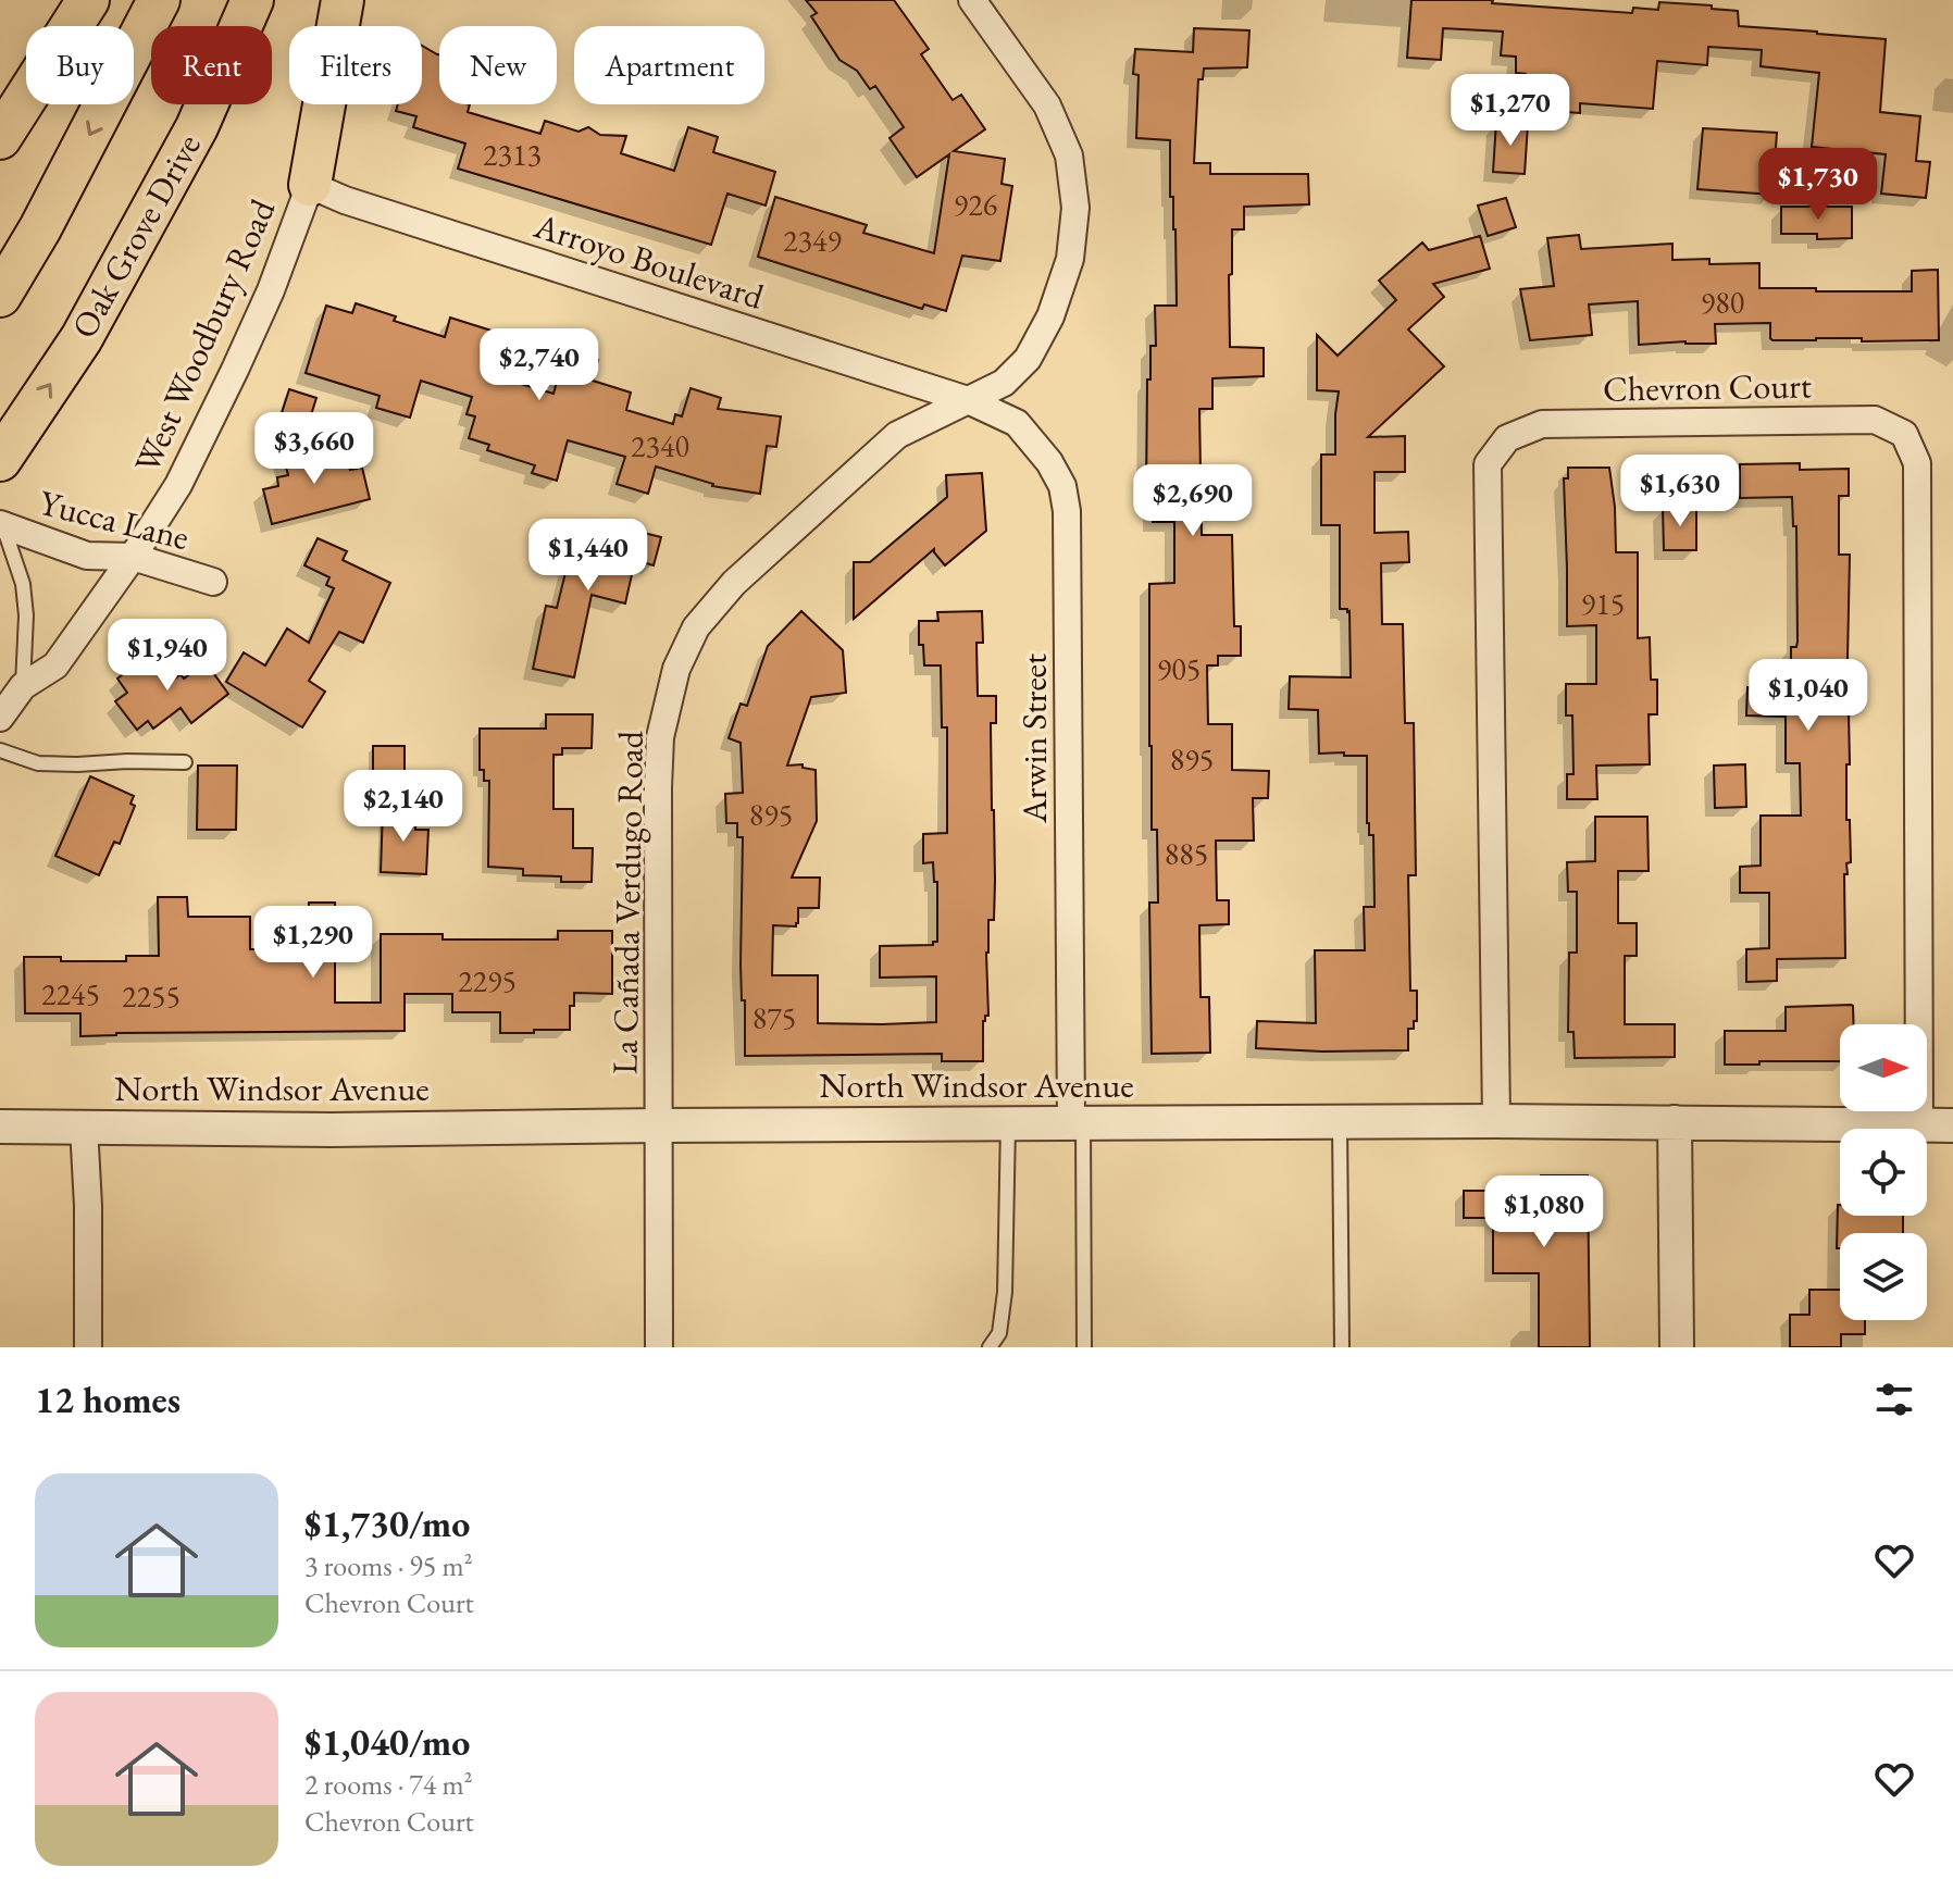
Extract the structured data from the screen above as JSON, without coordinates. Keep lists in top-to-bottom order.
{
  "streets": {
    "main road": ["Oak Grove Drive"],
    "street": [
      "Arroyo Boulevard",
      "West Woodbury Road",
      "Chevron Court",
      "Yucca Lane",
      "Arwin Street",
      "La Cañada Verdugo Road",
      "North Windsor Avenue"
    ]
  },
  "crossings": [
    ["Arroyo Boulevard", "West Woodbury Road"],
    ["Arroyo Boulevard", "Arwin Street"],
    ["Arroyo Boulevard", "La Cañada Verdugo Road"],
    ["West Woodbury Road", "Yucca Lane"],
    ["Chevron Court", "North Windsor Avenue"],
    ["Arwin Street", "La Cañada Verdugo Road"],
    ["Arwin Street", "North Windsor Avenue"],
    ["La Cañada Verdugo Road", "North Windsor Avenue"]
  ],
  "house_numbers": [
    "2313",
    "926",
    "2349",
    "980",
    "2340",
    "915",
    "905",
    "895",
    "895",
    "885",
    "2295",
    "2245",
    "2255",
    "875"
  ],
  "north": "right",
  "page": {
    "chip": [
      "Buy",
      "Rent",
      "Filters",
      "New",
      "Apartment"
    ],
    "price": [
      "$1,270",
      "$1,730",
      "$2,740",
      "$3,660",
      "$1,630",
      "$2,690",
      "$1,440",
      "$1,940",
      "$1,040",
      "$2,140",
      "$1,290",
      "$1,080"
    ],
    "heading": "12 homes",
    "list": [
      {
        "name": "$1,730/mo",
        "note": "3 rooms · 95 m² · Chevron Court"
      },
      {
        "name": "$1,040/mo",
        "note": "2 rooms · 74 m² · Chevron Court"
      }
    ]
  }
}
